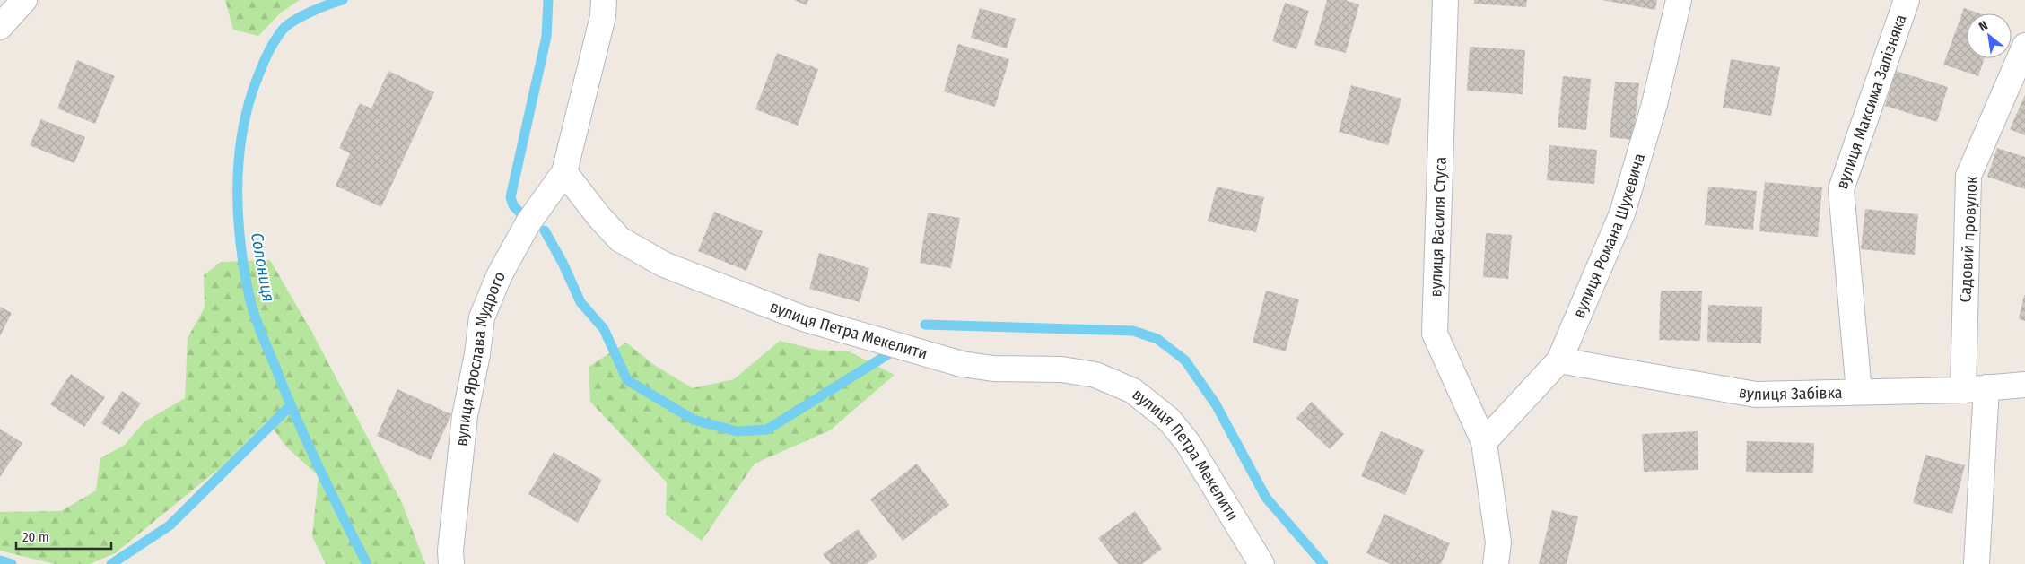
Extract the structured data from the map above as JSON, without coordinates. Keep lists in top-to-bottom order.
{
  "streets": {
    "street": [
      "вулиця Максима Залізняка",
      "вулиця Василя Стуса",
      "вулиця Романа Шухевича",
      "Садовий провулок",
      "вулиця Петра Мекелити",
      "вулиця Ярослава Мудрого",
      "вулиця Забівка"
    ]
  },
  "crossings": [
    ["вулиця Максима Залізняка", "вулиця Забівка"],
    ["вулиця Василя Стуса", "вулиця Романа Шухевича"],
    ["вулиця Романа Шухевича", "вулиця Забівка"],
    ["Садовий провулок", "вулиця Забівка"],
    ["вулиця Петра Мекелити", "вулиця Ярослава Мудрого"]
  ],
  "water": ["Солониця"],
  "scale_bar": "20 m",
  "north": "top left"
}
